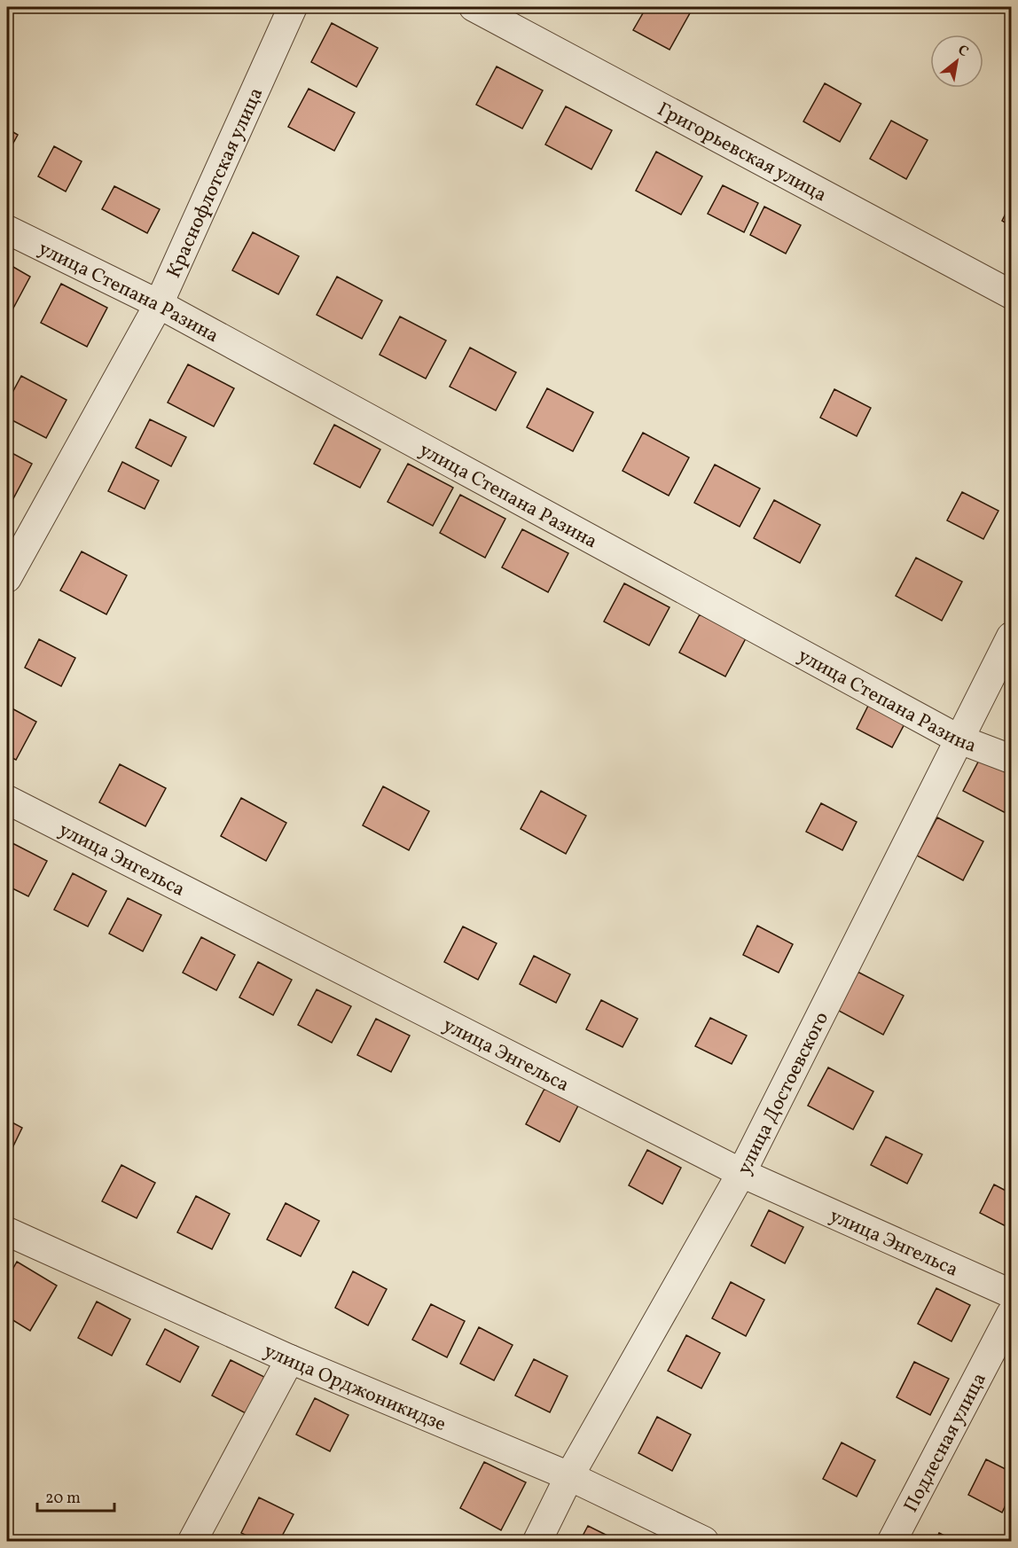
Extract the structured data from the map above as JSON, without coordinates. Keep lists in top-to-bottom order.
{
  "streets": {
    "street": [
      "Григорьевская улица",
      "Краснофлотская улица",
      "улица Степана Разина",
      "улица Энгельса",
      "улица Достоевского",
      "улица Орджоникидзе",
      "Подлесная улица"
    ]
  },
  "crossings": [
    ["Краснофлотская улица", "улица Степана Разина"],
    ["улица Степана Разина", "улица Достоевского"],
    ["улица Энгельса", "улица Достоевского"],
    ["улица Достоевского", "улица Орджоникидзе"]
  ],
  "scale_bar": "20 m",
  "north": "top right"
}
